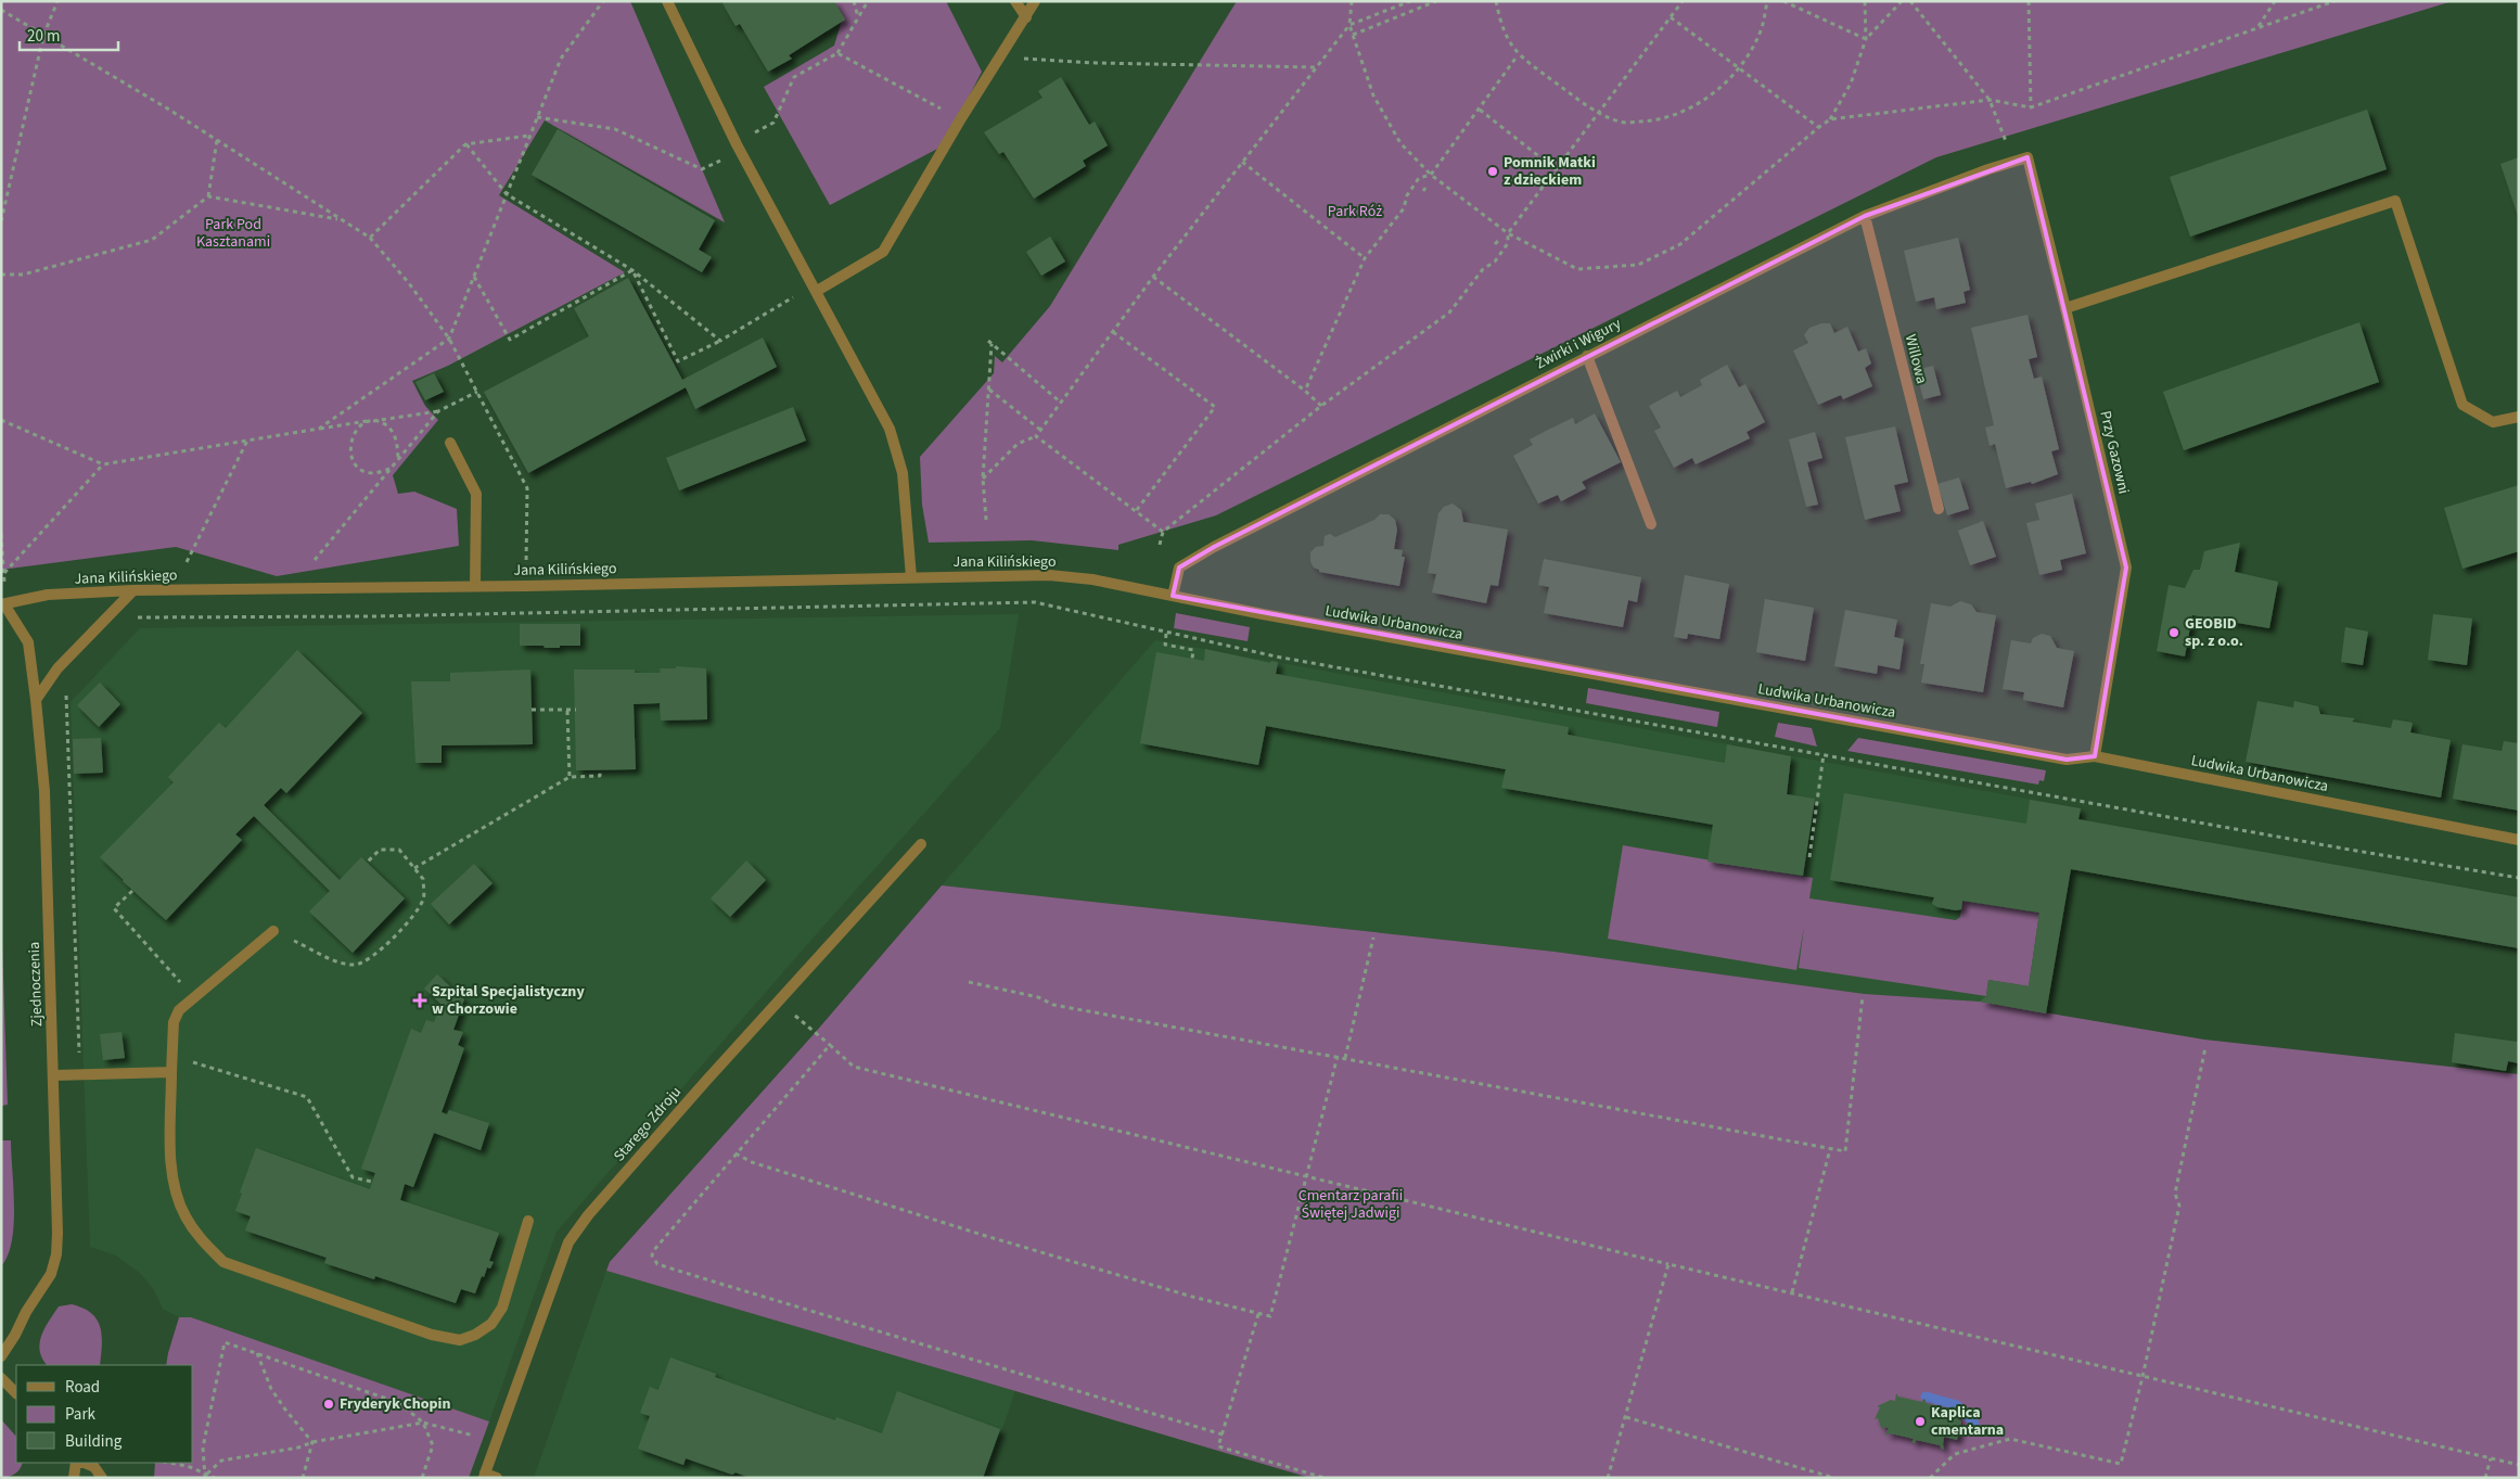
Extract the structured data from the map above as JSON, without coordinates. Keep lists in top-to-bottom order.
{
  "streets": {
    "street": [
      "Żwirki i Wigury",
      "Willowa",
      "Przy Gazowni",
      "Jana Kilińskiego",
      "Ludwika Urbanowicza",
      "Zjednoczenia",
      "Starego Zdroju"
    ]
  },
  "crossings": [
    ["Żwirki i Wigury", "Willowa"],
    ["Żwirki i Wigury", "Przy Gazowni"],
    ["Żwirki i Wigury", "Ludwika Urbanowicza"],
    ["Przy Gazowni", "Ludwika Urbanowicza"],
    ["Jana Kilińskiego", "Ludwika Urbanowicza"],
    ["Jana Kilińskiego", "Zjednoczenia"]
  ],
  "parks": ["Park Róż", "Park Pod Kasztanami", "Cmentarz parafii Świętej Jadwigi"],
  "places": {
    "other": [
      "Pomnik Matki z dzieckiem",
      "GEOBID sp. z o.o.",
      "Fryderyk Chopin",
      "Kaplica cmentarna"
    ],
    "health": ["Szpital Specjalistyczny w Chorzowie"]
  },
  "legend": ["Road", "Park", "Building"],
  "scale_bar": "20 m"
}
